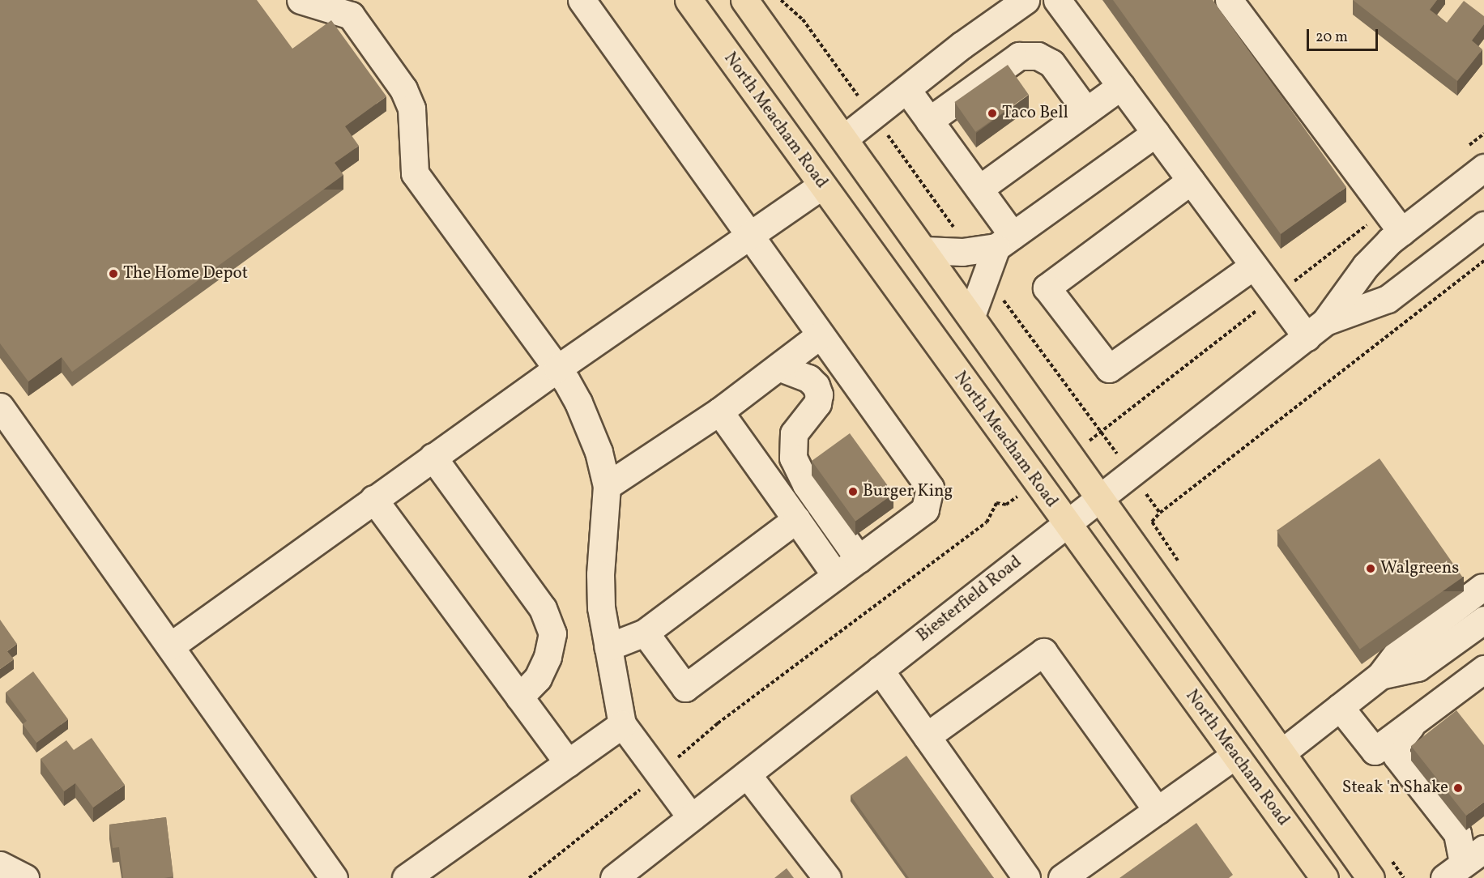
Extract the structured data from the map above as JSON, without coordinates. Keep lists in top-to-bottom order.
{
  "streets": {
    "main road": ["North Meacham Road"],
    "street": ["Biesterfield Road"]
  },
  "crossings": [
    ["North Meacham Road", "Biesterfield Road"]
  ],
  "places": [
    "Taco Bell",
    "The Home Depot",
    "Burger King",
    "Walgreens",
    "Steak 'n Shake"
  ],
  "scale_bar": "20 m"
}
